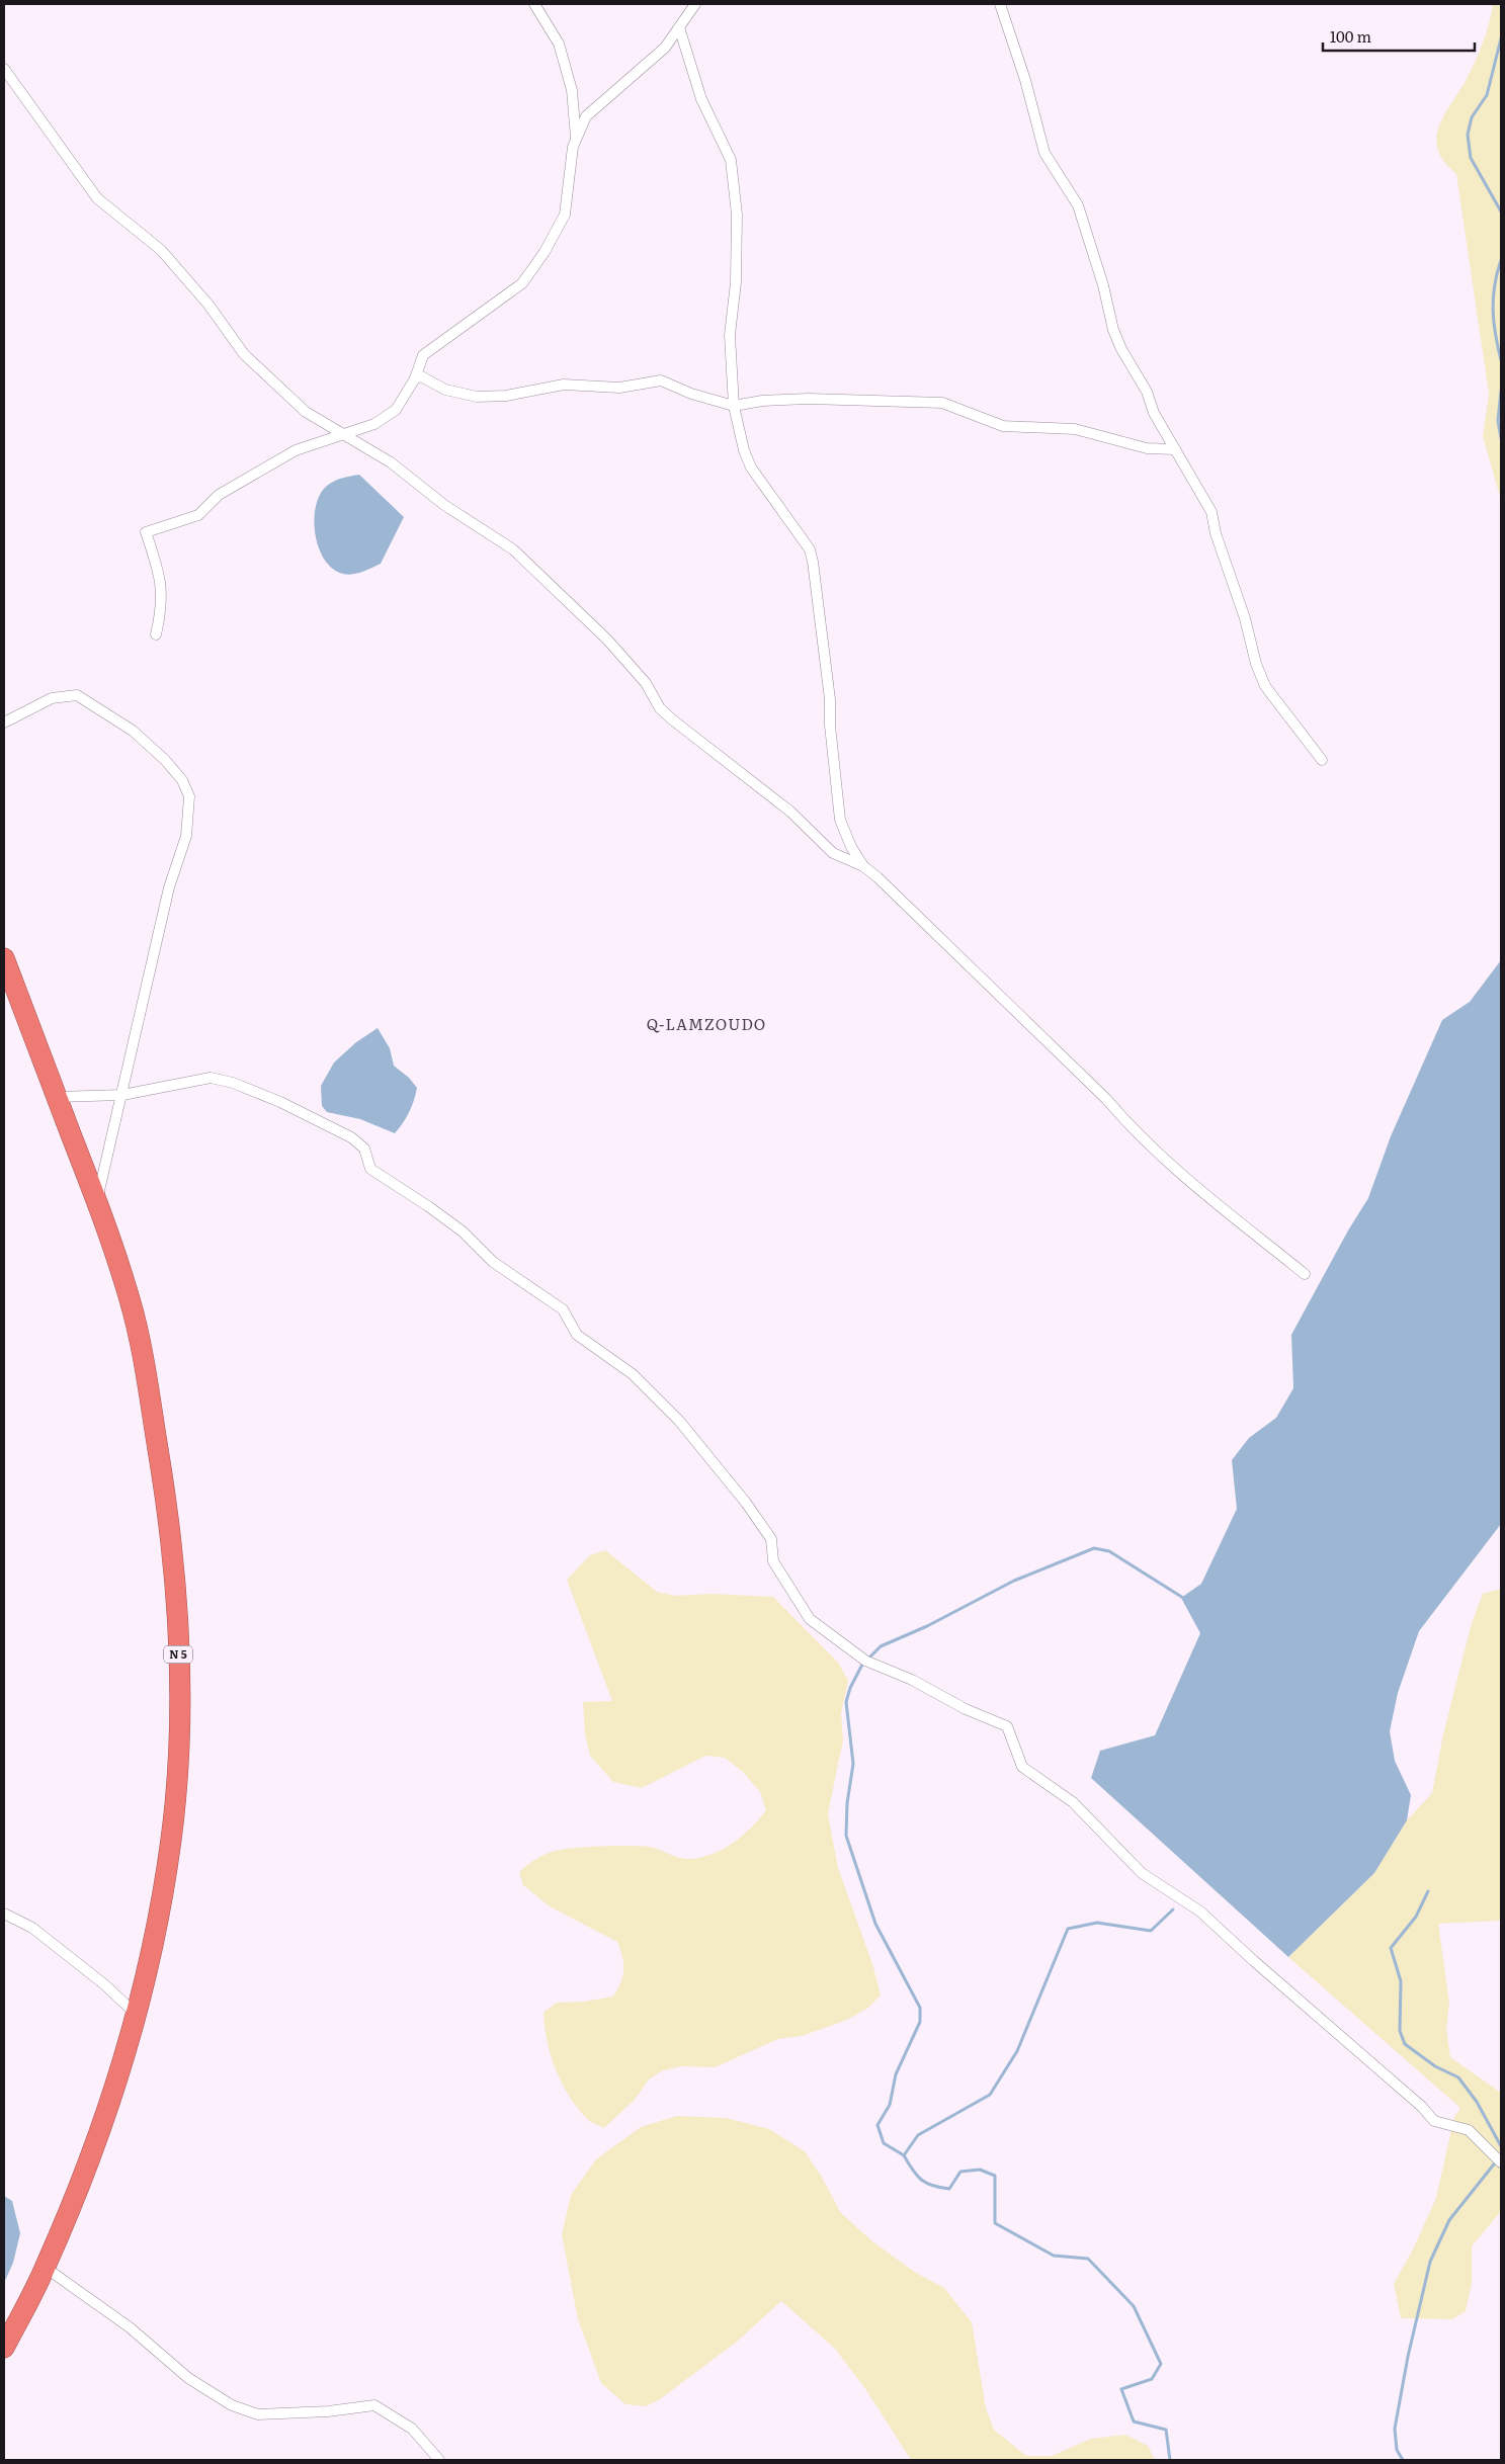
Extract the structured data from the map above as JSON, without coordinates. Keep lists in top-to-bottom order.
{
  "streets": {
    "highway": ["N 5"]
  },
  "districts": ["Q-LAMZOUDO"],
  "scale_bar": "100 m"
}
